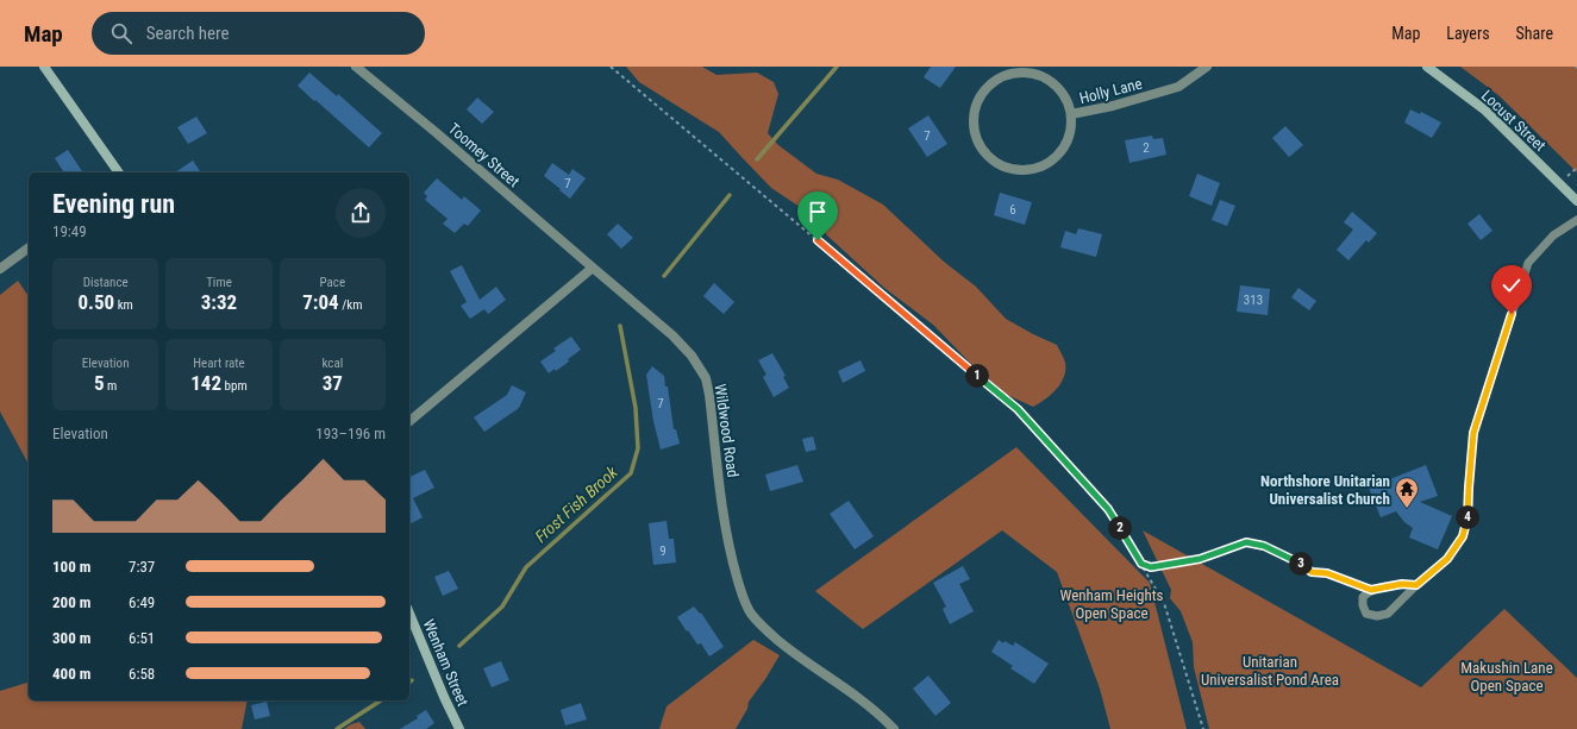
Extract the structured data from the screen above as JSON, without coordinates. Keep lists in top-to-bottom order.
{
  "streets": {
    "main road": ["Locust Street", "Wenham Street"],
    "street": ["Holly Lane", "Toomey Street", "Wildwood Road"]
  },
  "crossings": [
    ["Toomey Street", "Wildwood Road"]
  ],
  "water": ["Frost Fish Brook"],
  "parks": ["Wenham Heights Open Space", "Unitarian Universalist Pond Area", "Makushin Lane Open Space"],
  "places": {
    "temple": ["Northshore Unitarian Universalist Church"]
  },
  "house_numbers": [
    "7",
    "2",
    "7",
    "6",
    "313",
    "7",
    "9"
  ],
  "page": {
    "header": "Map",
    "search": "Search here",
    "nav": ["Map", "Layers", "Share"],
    "heading": ["Evening run", "19:49"],
    "stats": [
      ["Distance", "0.50 km"],
      ["Time", "3:32"],
      ["Pace", "7:04 /km"],
      ["Elevation", "5 m"],
      ["Heart rate", "142 bpm"],
      ["kcal", "37"]
    ],
    "pins": [
      "1",
      "4",
      "2",
      "3"
    ],
    "chart": ["Elevation", "193–196 m"],
    "list": [
      {
        "name": "100 m",
        "note": "7:37"
      },
      {
        "name": "200 m",
        "note": "6:49"
      },
      {
        "name": "300 m",
        "note": "6:51"
      },
      {
        "name": "400 m",
        "note": "6:58"
      }
    ]
  }
}
